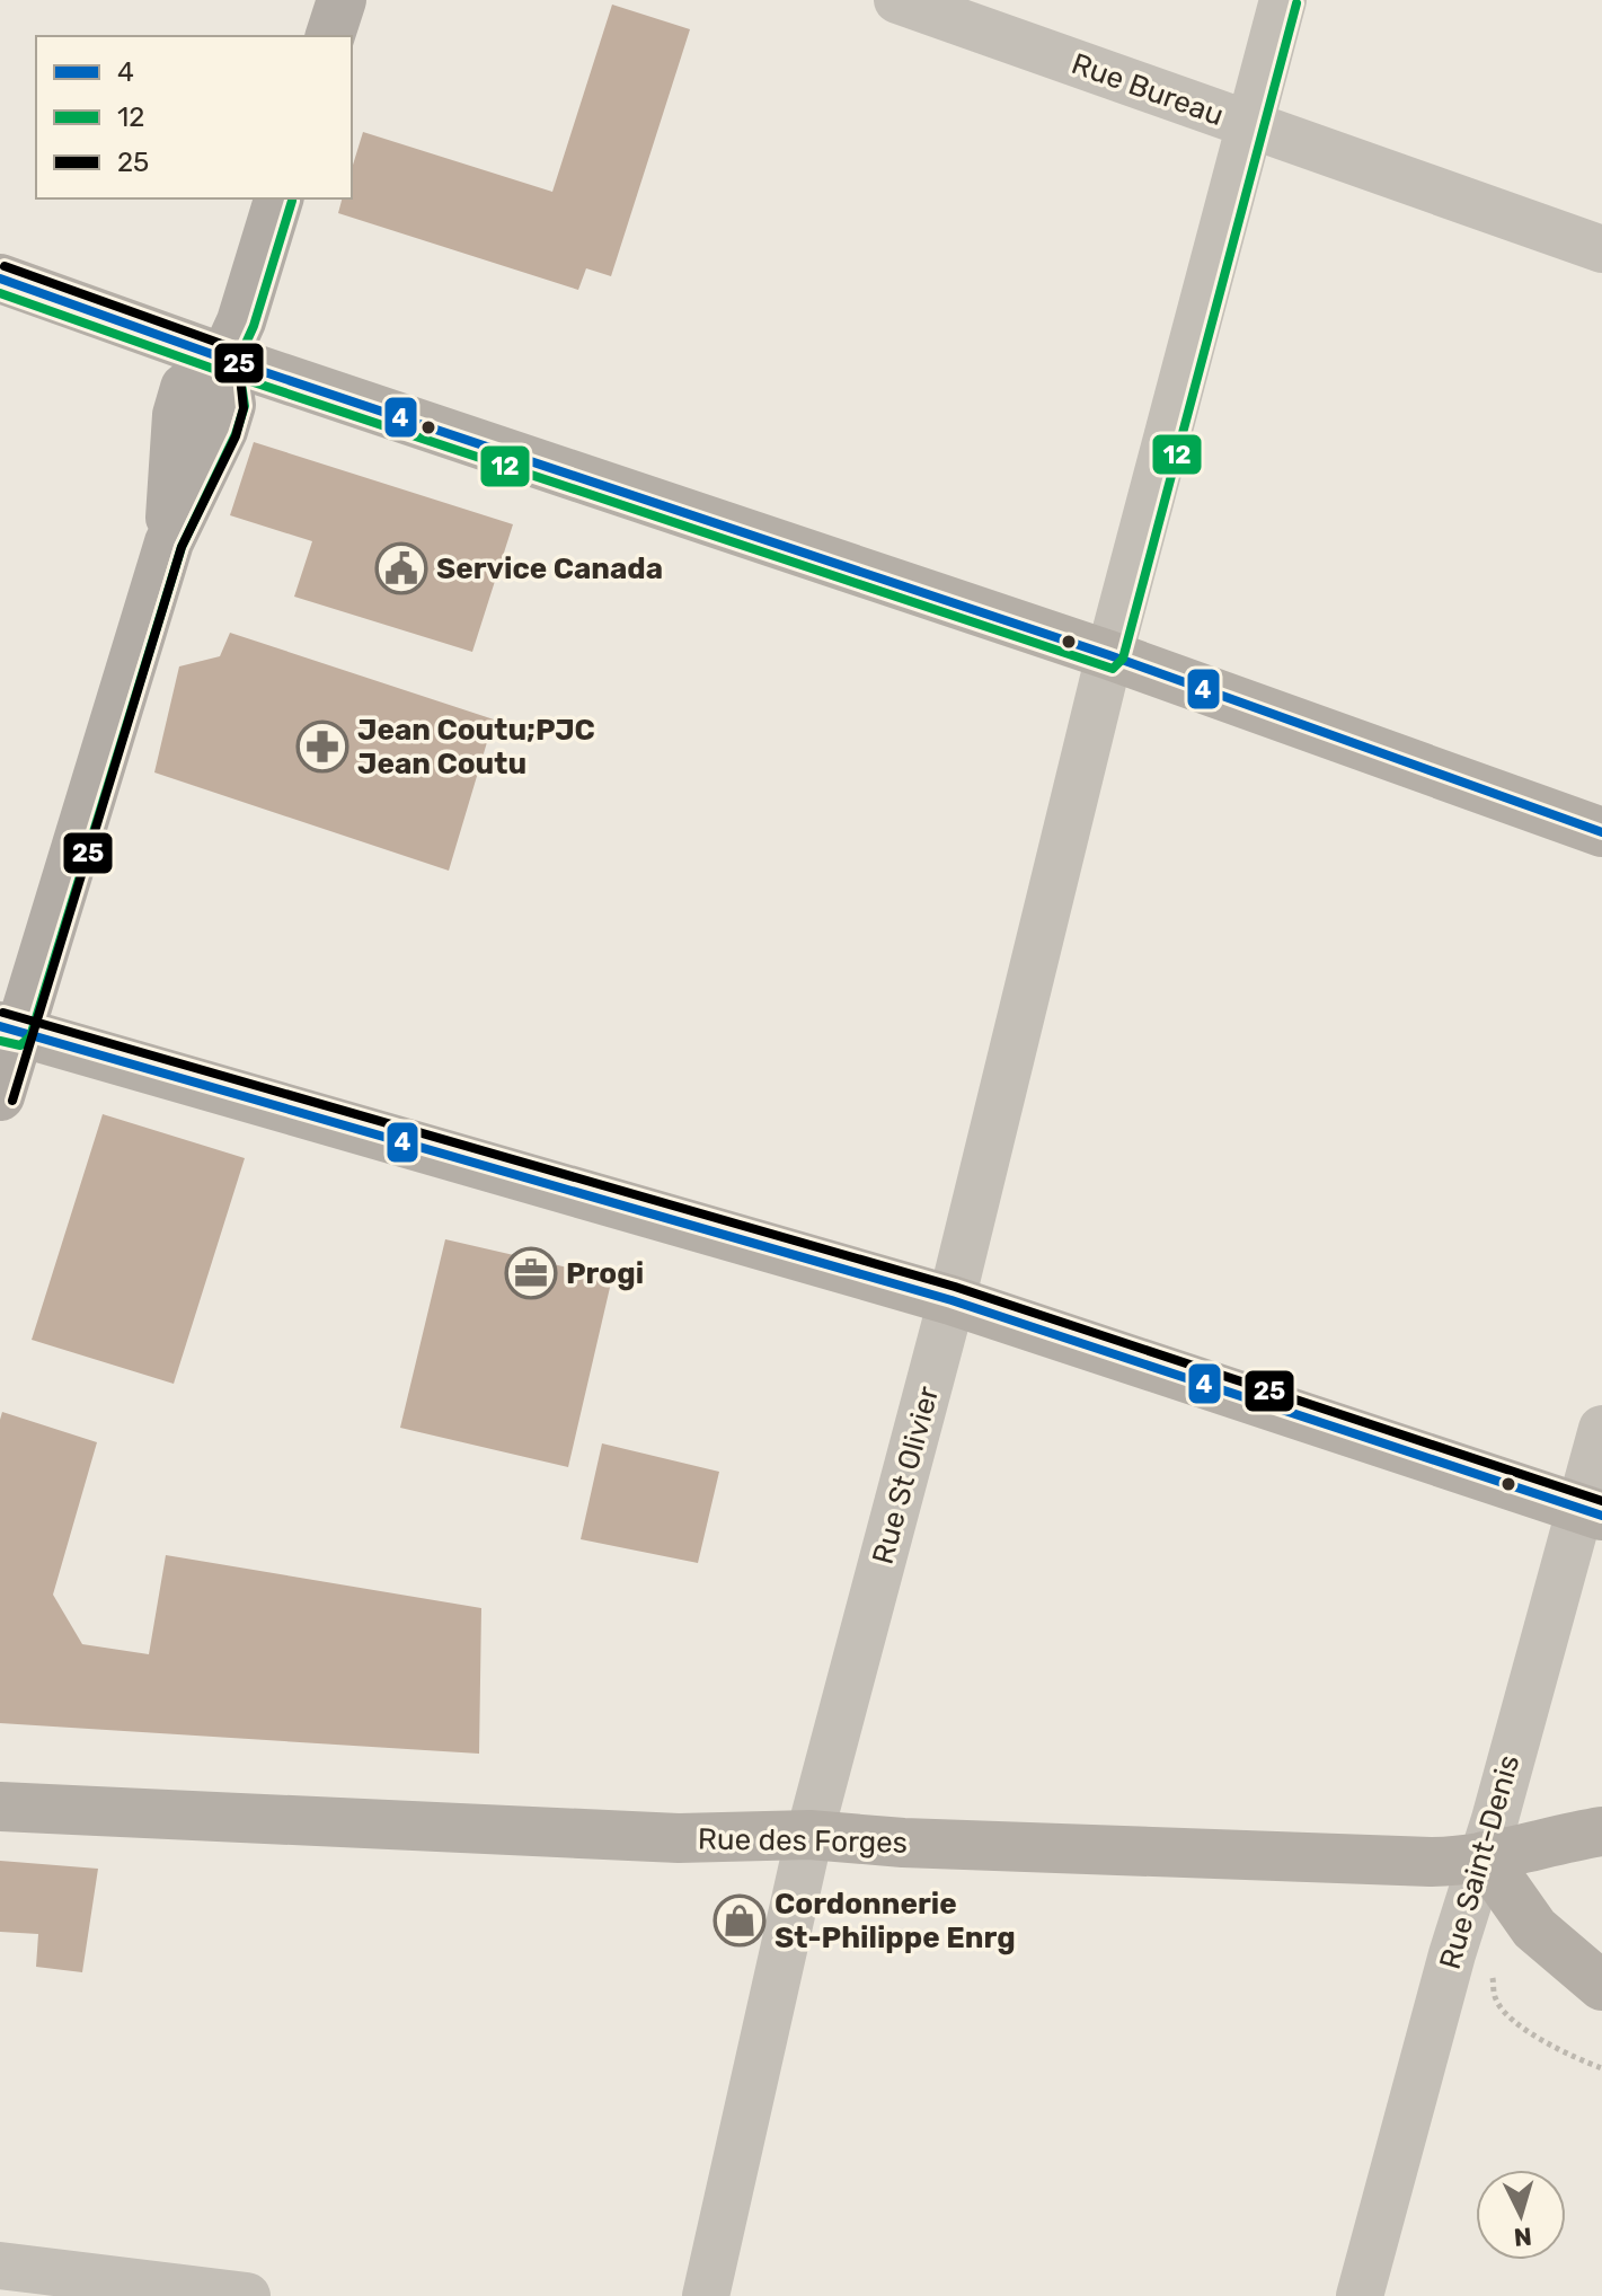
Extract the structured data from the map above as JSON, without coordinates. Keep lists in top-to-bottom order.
{
  "streets": {
    "street": [
      "Rue Bureau",
      "Rue St Olivier",
      "Rue des Forges",
      "Rue Saint-Denis"
    ]
  },
  "crossings": [
    ["Rue Bureau", "Rue St Olivier"],
    ["Rue St Olivier", "Rue des Forges"],
    ["Rue des Forges", "Rue Saint-Denis"]
  ],
  "places": {
    "public building": ["Service Canada"],
    "pharmacy": ["Jean Coutu;PJC Jean Coutu"],
    "office": ["Progi"],
    "shop": ["Cordonnerie St-Philippe Enrg"]
  },
  "lines": ["transit line 12", "transit line 25", "transit line 4"],
  "legend": ["4", "12", "25"],
  "north": "bottom"
}
